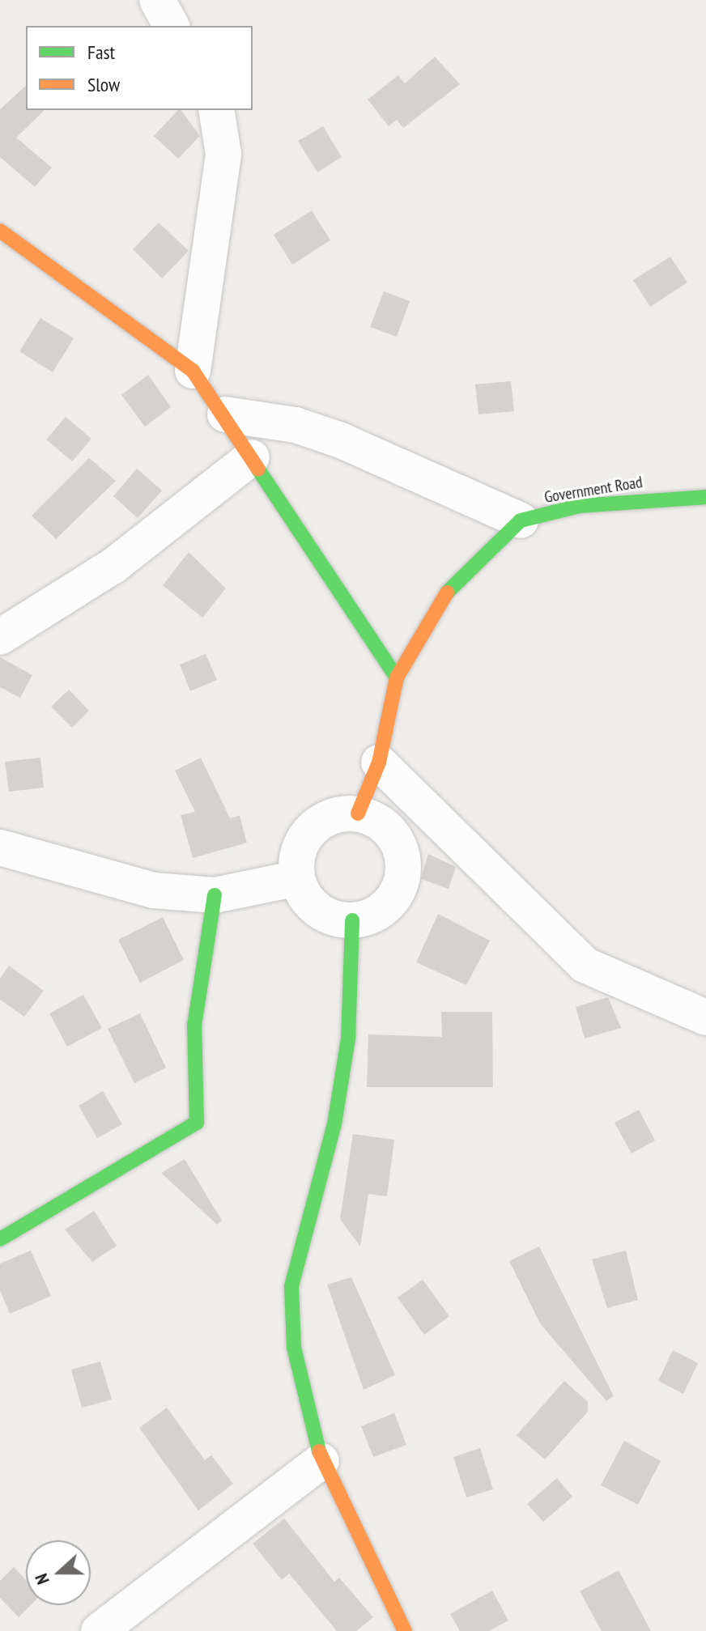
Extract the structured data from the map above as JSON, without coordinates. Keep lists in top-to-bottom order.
{
  "streets": {
    "street": ["Government Road"]
  },
  "legend": ["Fast", "Slow"],
  "north": "left"
}
